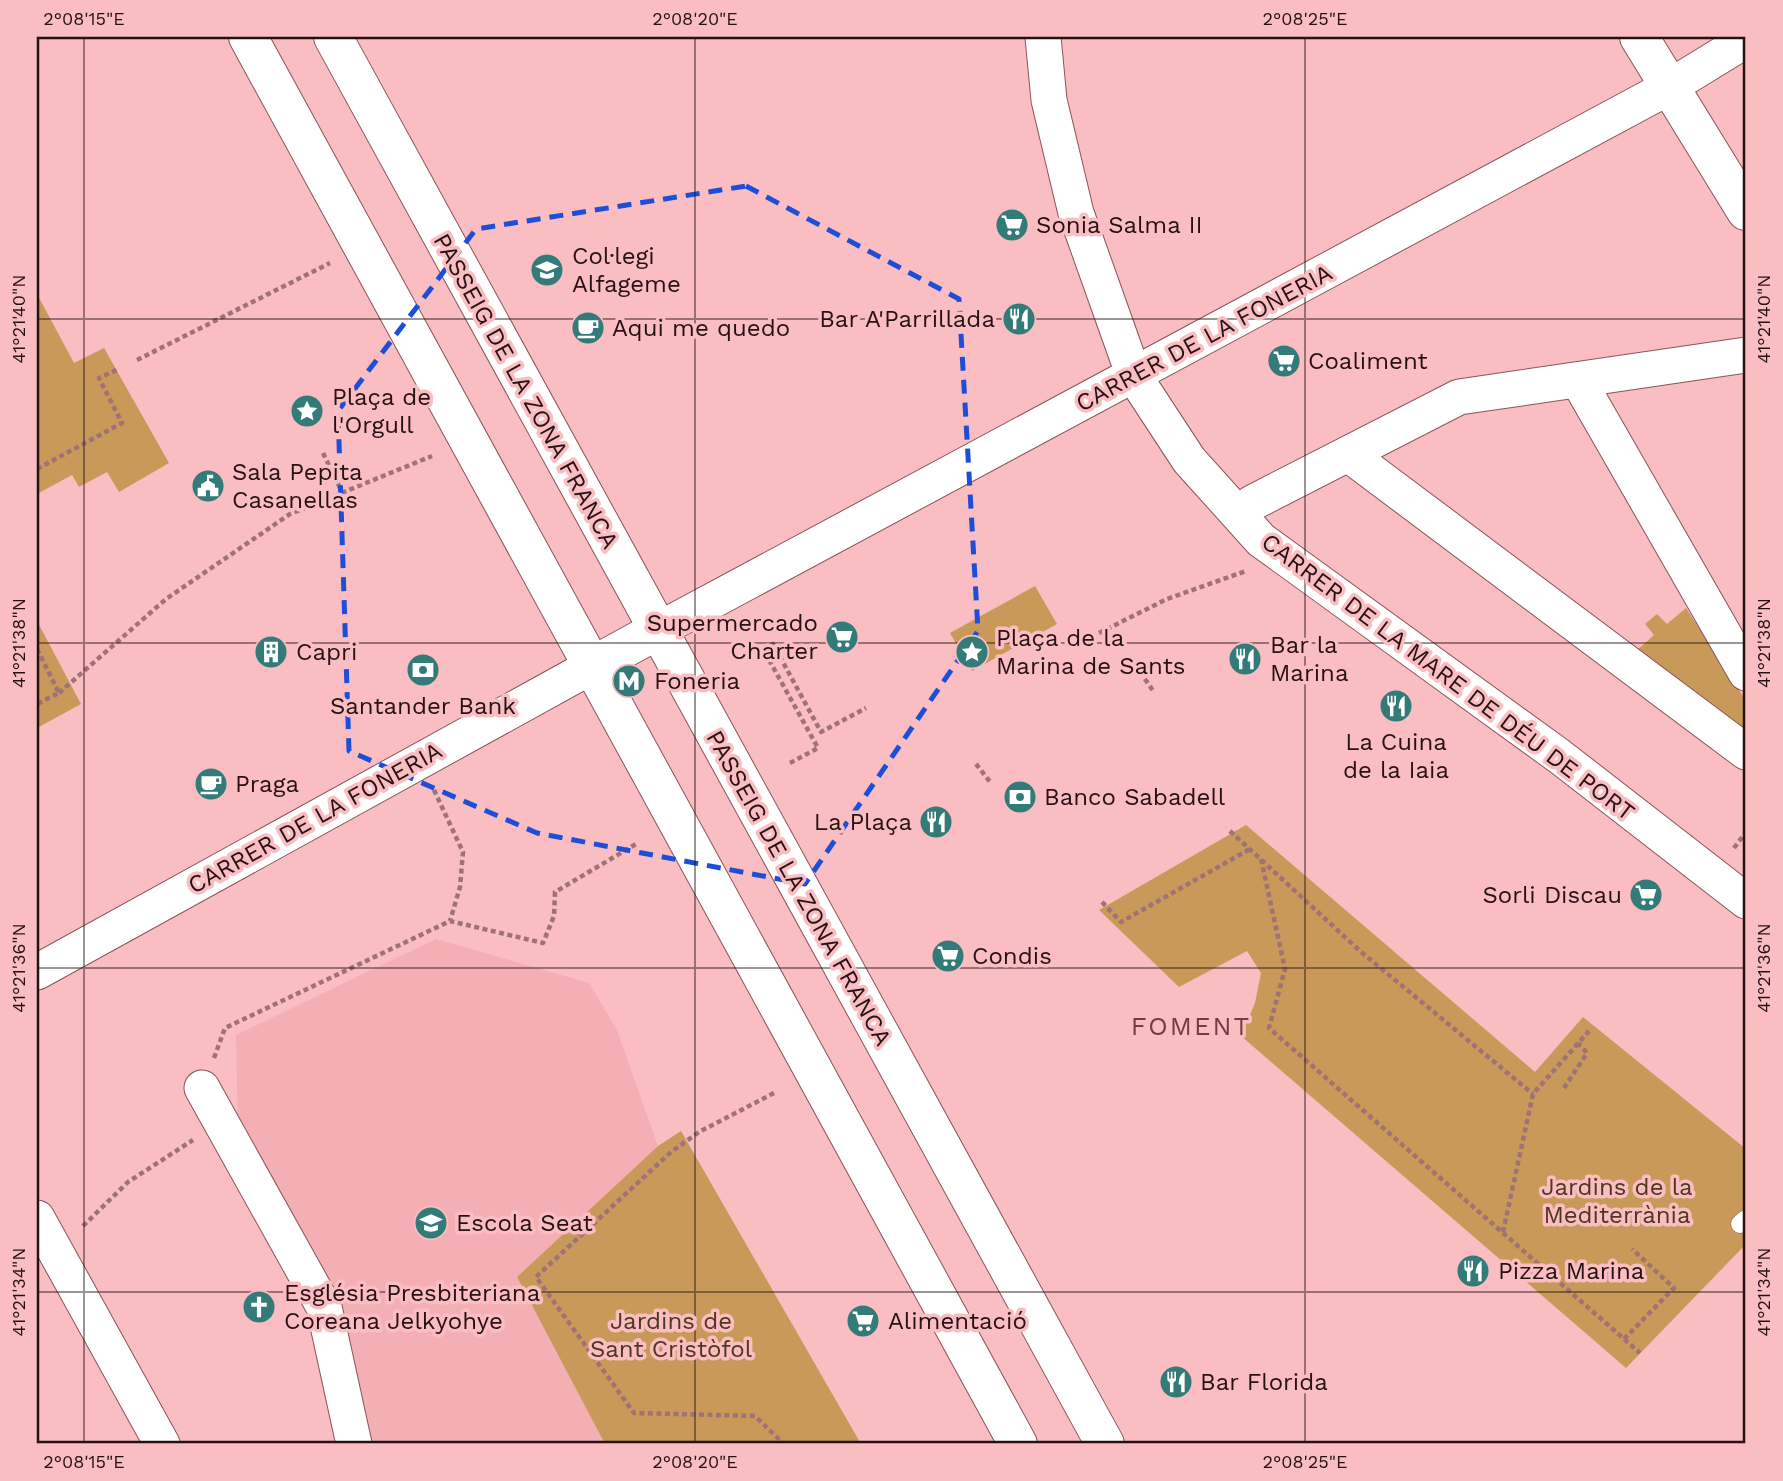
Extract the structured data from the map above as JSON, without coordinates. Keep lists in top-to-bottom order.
{
  "streets": {
    "main road": ["PASSEIG DE LA ZONA FRANCA"],
    "street": ["CARRER DE LA FONERIA", "CARRER DE LA MARE DE DÉU DE PORT"]
  },
  "crossings": [
    ["CARRER DE LA FONERIA", "PASSEIG DE LA ZONA FRANCA"],
    ["CARRER DE LA FONERIA", "CARRER DE LA MARE DE DÉU DE PORT"]
  ],
  "districts": ["FOMENT"],
  "parks": ["Jardins de la Mediterrània", "Jardins de Sant Cristòfol"],
  "places": {
    "supermarket": [
      "Sonia Salma II",
      "Coaliment",
      "Supermercado Charter",
      "Sorli Discau",
      "Condis",
      "Alimentació"
    ],
    "school or university": ["Col·legi Alfageme", "Escola Seat"],
    "restaurant": [
      "Bar A'Parrillada",
      "Bar la Marina",
      "La Cuina de la Iaia",
      "La Plaça",
      "Pizza Marina",
      "Bar Florida"
    ],
    "cafe": ["Aqui me quedo", "Praga"],
    "place": ["Plaça de l'Orgull", "Plaça de la Marina de Sants"],
    "public building": ["Sala Pepita Casanellas"],
    "building": ["Capri"],
    "bank": ["Santander Bank", "Banco Sabadell"],
    "metro station": ["Foneria"],
    "church": ["Església Presbiteriana Coreana Jelkyohye"]
  },
  "coordinates": [
    "2°08'15\"E",
    "2°08'20\"E",
    "2°08'25\"E",
    "41°21'40\"N",
    "41°21'38\"N",
    "41°21'36\"N",
    "41°21'34\"N"
  ]
}
